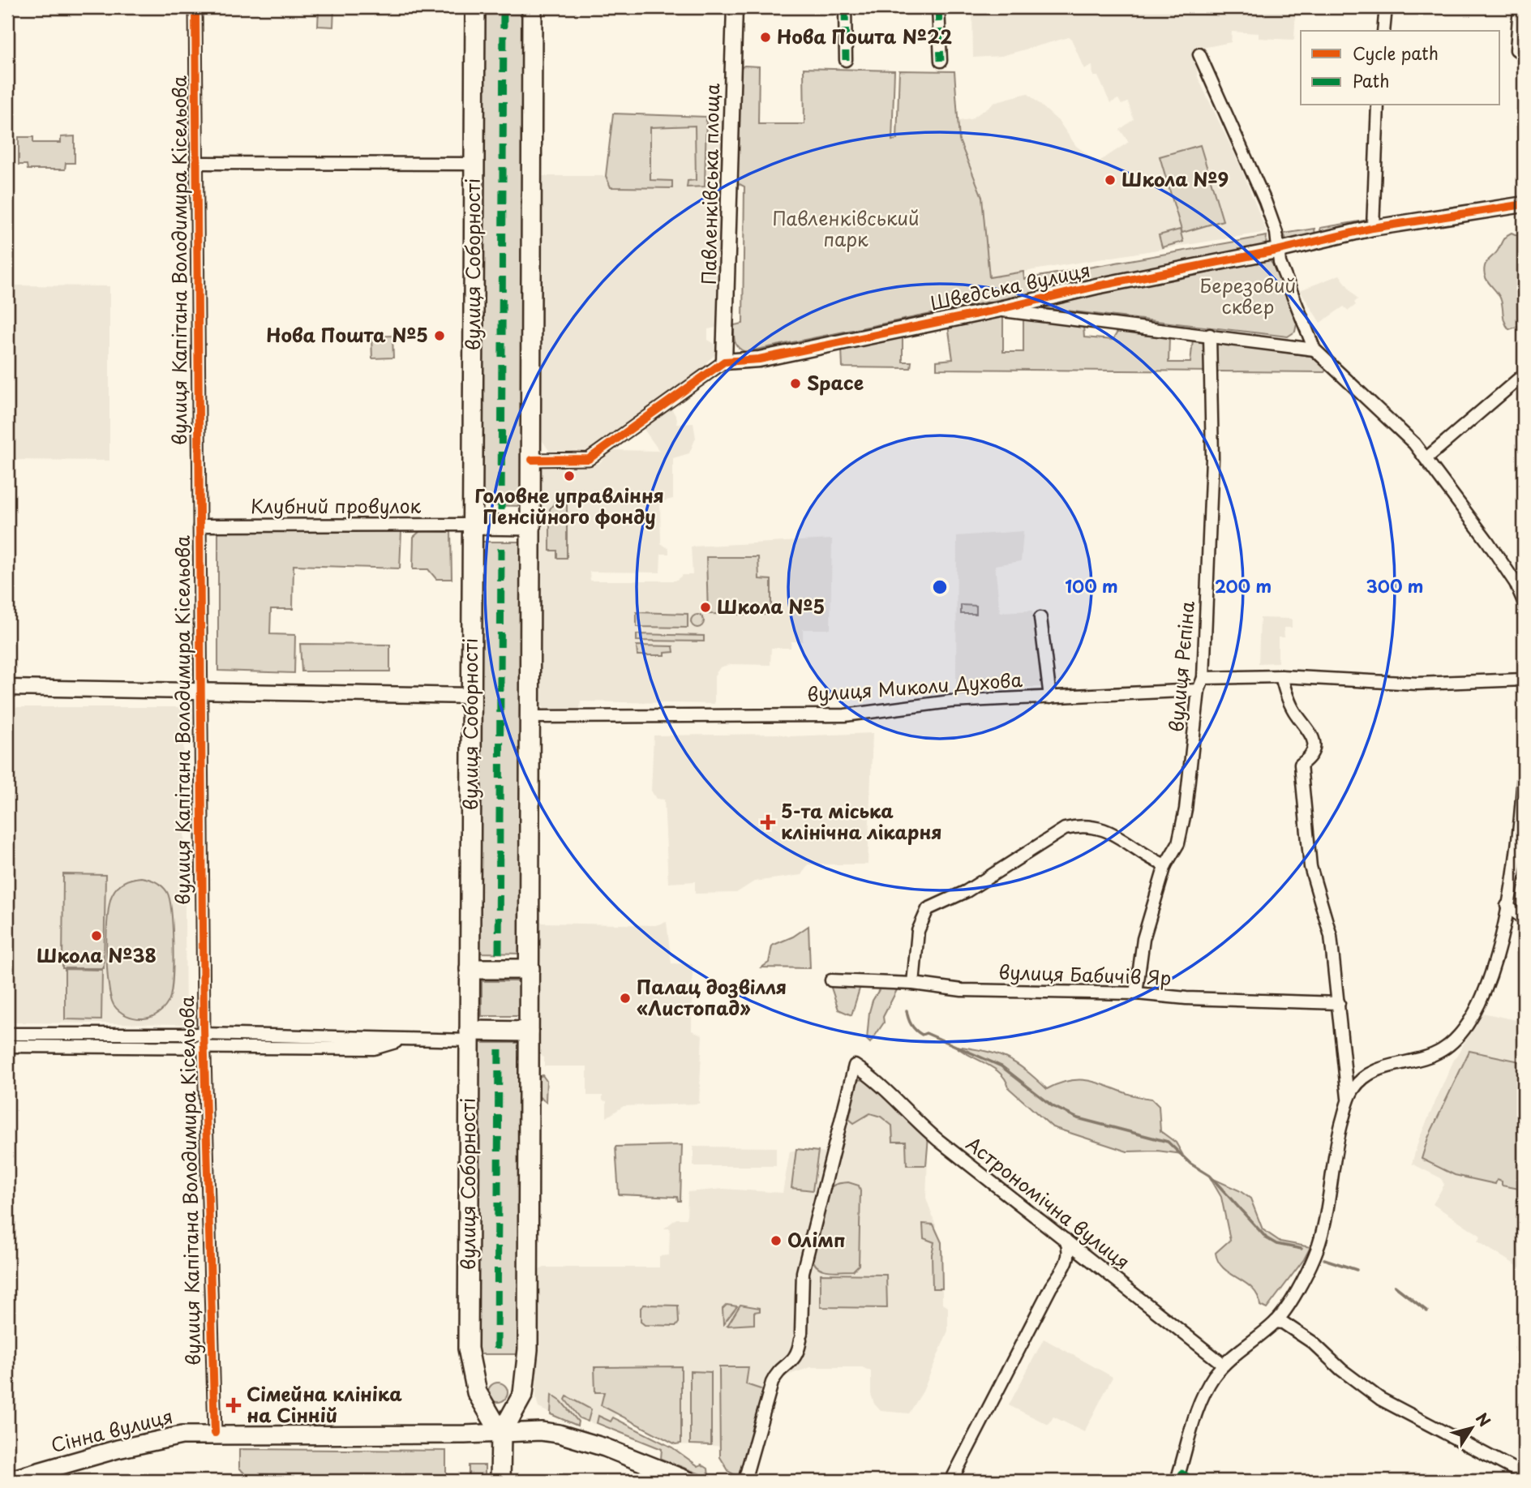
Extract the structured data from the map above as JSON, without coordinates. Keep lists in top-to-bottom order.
{
  "streets": {
    "main road": ["вулиця Соборності", "Сінна вулиця"],
    "street": [
      "Павленківська площа",
      "вулиця Капітана Володимира Кісельова",
      "Шведська вулиця",
      "Клубний провулок",
      "вулиця Рєпіна",
      "вулиця Миколи Духова",
      "вулиця Бабичів Яр",
      "Астрономічна вулиця"
    ]
  },
  "crossings": [
    ["Павленківська площа", "Шведська вулиця"],
    ["вулиця Капітана Володимира Кісельова", "Клубний провулок"],
    ["вулиця Капітана Володимира Кісельова", "Сінна вулиця"],
    ["вулиця Соборності", "Клубний провулок"],
    ["вулиця Соборності", "Сінна вулиця"],
    ["Шведська вулиця", "вулиця Рєпіна"],
    ["вулиця Рєпіна", "вулиця Миколи Духова"],
    ["вулиця Рєпіна", "вулиця Бабичів Яр"]
  ],
  "parks": ["Павленківський парк", "Березовий сквер"],
  "places": {
    "other": [
      "Нова Пошта №22",
      "Школа №9",
      "Нова Пошта №5",
      "Space",
      "Головне управління Пенсійного фонду",
      "Школа №5",
      "Школа №38",
      "Палац дозвілля «Листопад»",
      "Олімп"
    ],
    "health": ["5-та міська клінічна лікарня", "Сімейна клініка на Сінній"]
  },
  "legend": ["Cycle path", "Path"],
  "north": "top right",
  "rings": ["100 m", "200 m", "300 m"]
}
